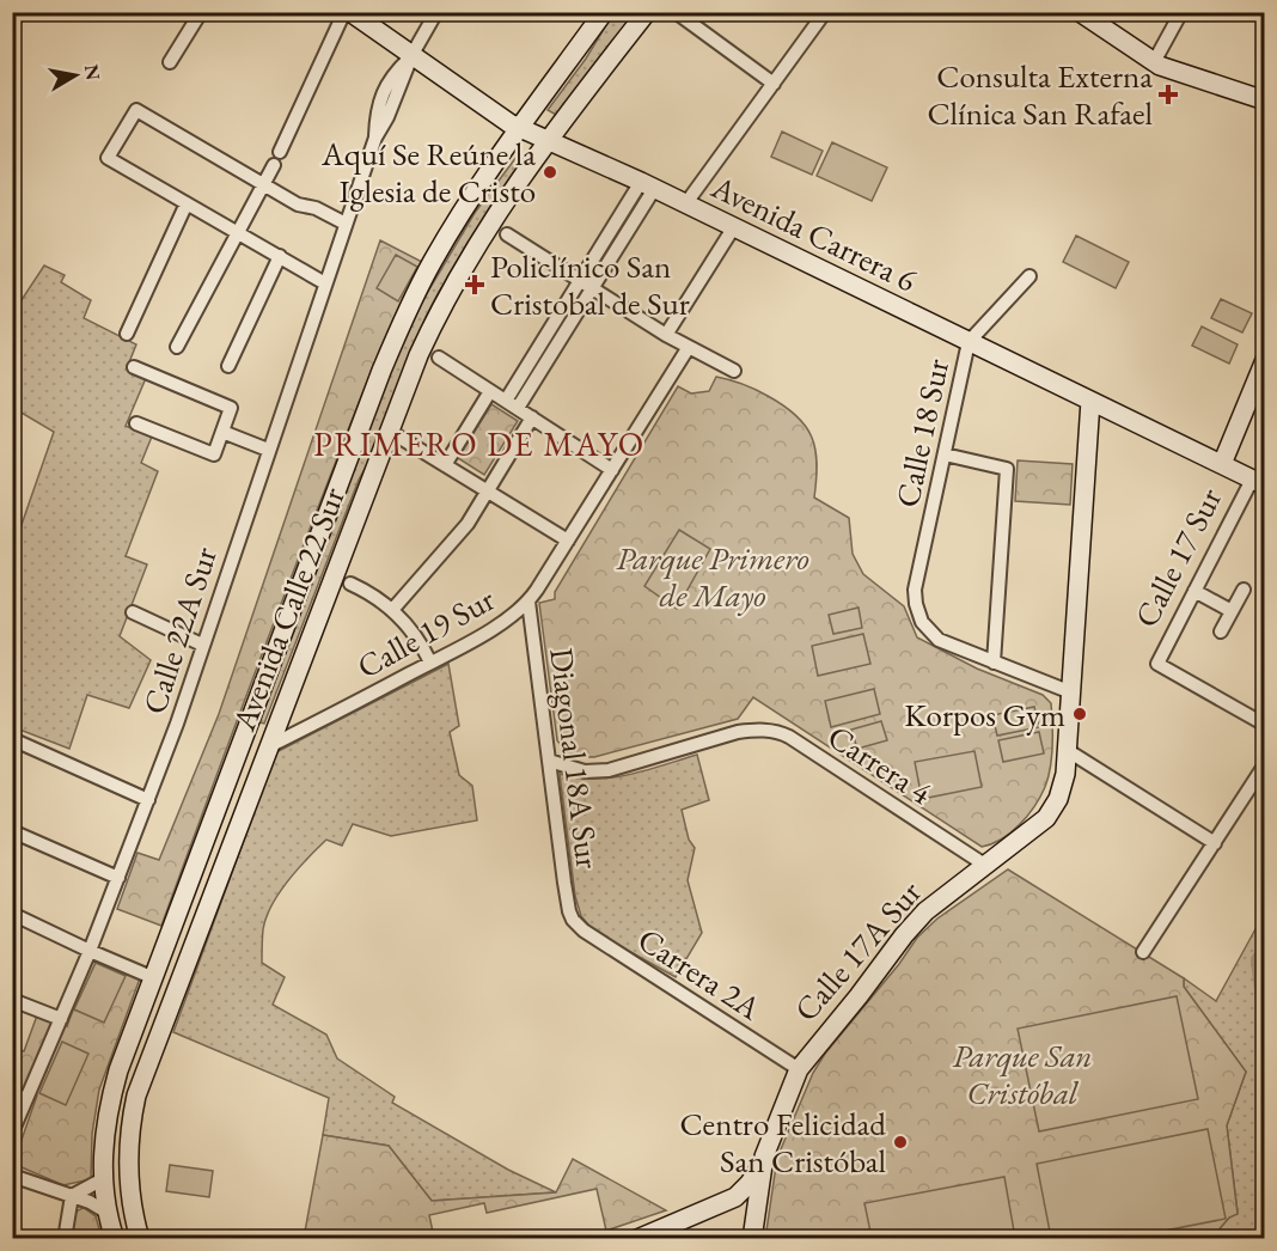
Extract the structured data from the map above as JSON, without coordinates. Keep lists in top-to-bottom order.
{
  "streets": {
    "main road": [
      "Avenida Carrera 6",
      "Calle 17 Sur",
      "Avenida Calle 22 Sur",
      "Calle 17A Sur"
    ],
    "street": [
      "Calle 18 Sur",
      "Calle 22A Sur",
      "Calle 19 Sur",
      "Diagonal 18A Sur",
      "Carrera 4",
      "Carrera 2A"
    ]
  },
  "crossings": [
    ["Avenida Carrera 6", "Calle 18 Sur"],
    ["Avenida Carrera 6", "Calle 17 Sur"],
    ["Avenida Carrera 6", "Avenida Calle 22 Sur"],
    ["Avenida Carrera 6", "Calle 22A Sur"],
    ["Avenida Carrera 6", "Calle 17A Sur"],
    ["Avenida Calle 22 Sur", "Calle 19 Sur"],
    ["Calle 19 Sur", "Diagonal 18A Sur"],
    ["Diagonal 18A Sur", "Carrera 4"],
    ["Diagonal 18A Sur", "Carrera 2A"],
    ["Carrera 4", "Calle 17A Sur"],
    ["Calle 17A Sur", "Carrera 2A"]
  ],
  "districts": ["PRIMERO DE MAYO"],
  "parks": ["Parque Primero de Mayo", "Parque San Cristóbal"],
  "places": {
    "health": ["Consulta Externa Clínica San Rafael", "Policlínico San Cristobal de Sur"],
    "other": ["Aquí Se Reúne la Iglesia de Cristo", "Korpos Gym", "Centro Felicidad San Cristóbal"]
  },
  "north": "right"
}
